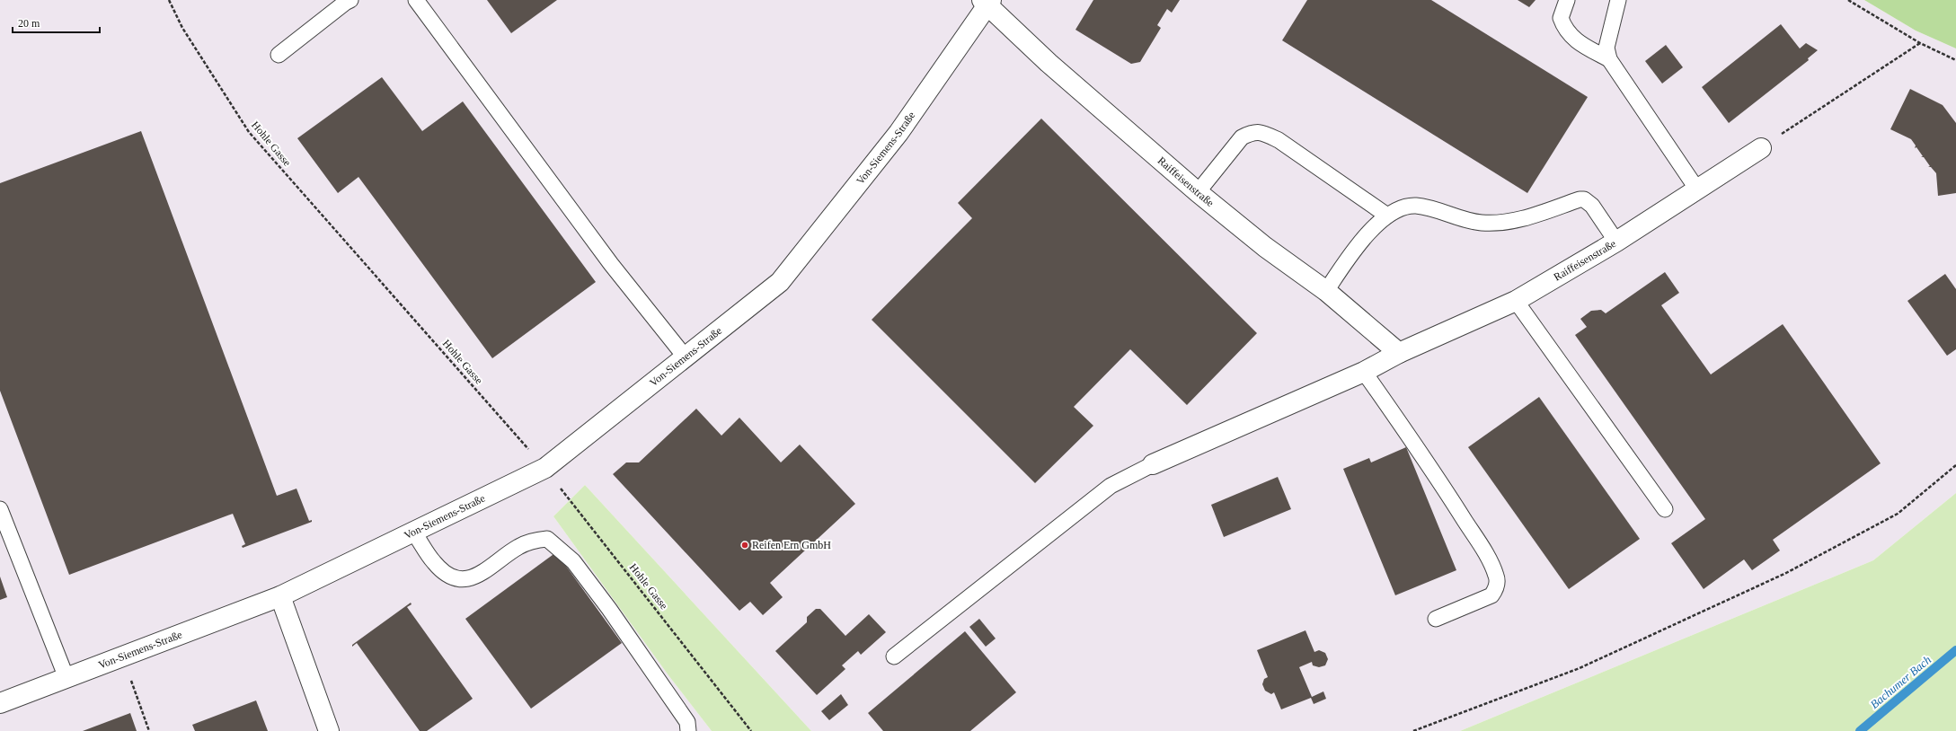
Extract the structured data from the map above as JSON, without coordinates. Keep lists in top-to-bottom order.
{
  "streets": {
    "street": ["Von-Siemens-Straße", "Raiffeisenstraße"],
    "path": ["Hohle Gasse"]
  },
  "crossings": [
    ["Hohle Gasse", "Von-Siemens-Straße"],
    ["Von-Siemens-Straße", "Raiffeisenstraße"]
  ],
  "water": ["Bachumer Bach"],
  "places": ["Reifen Ern GmbH"],
  "scale_bar": "20 m"
}
